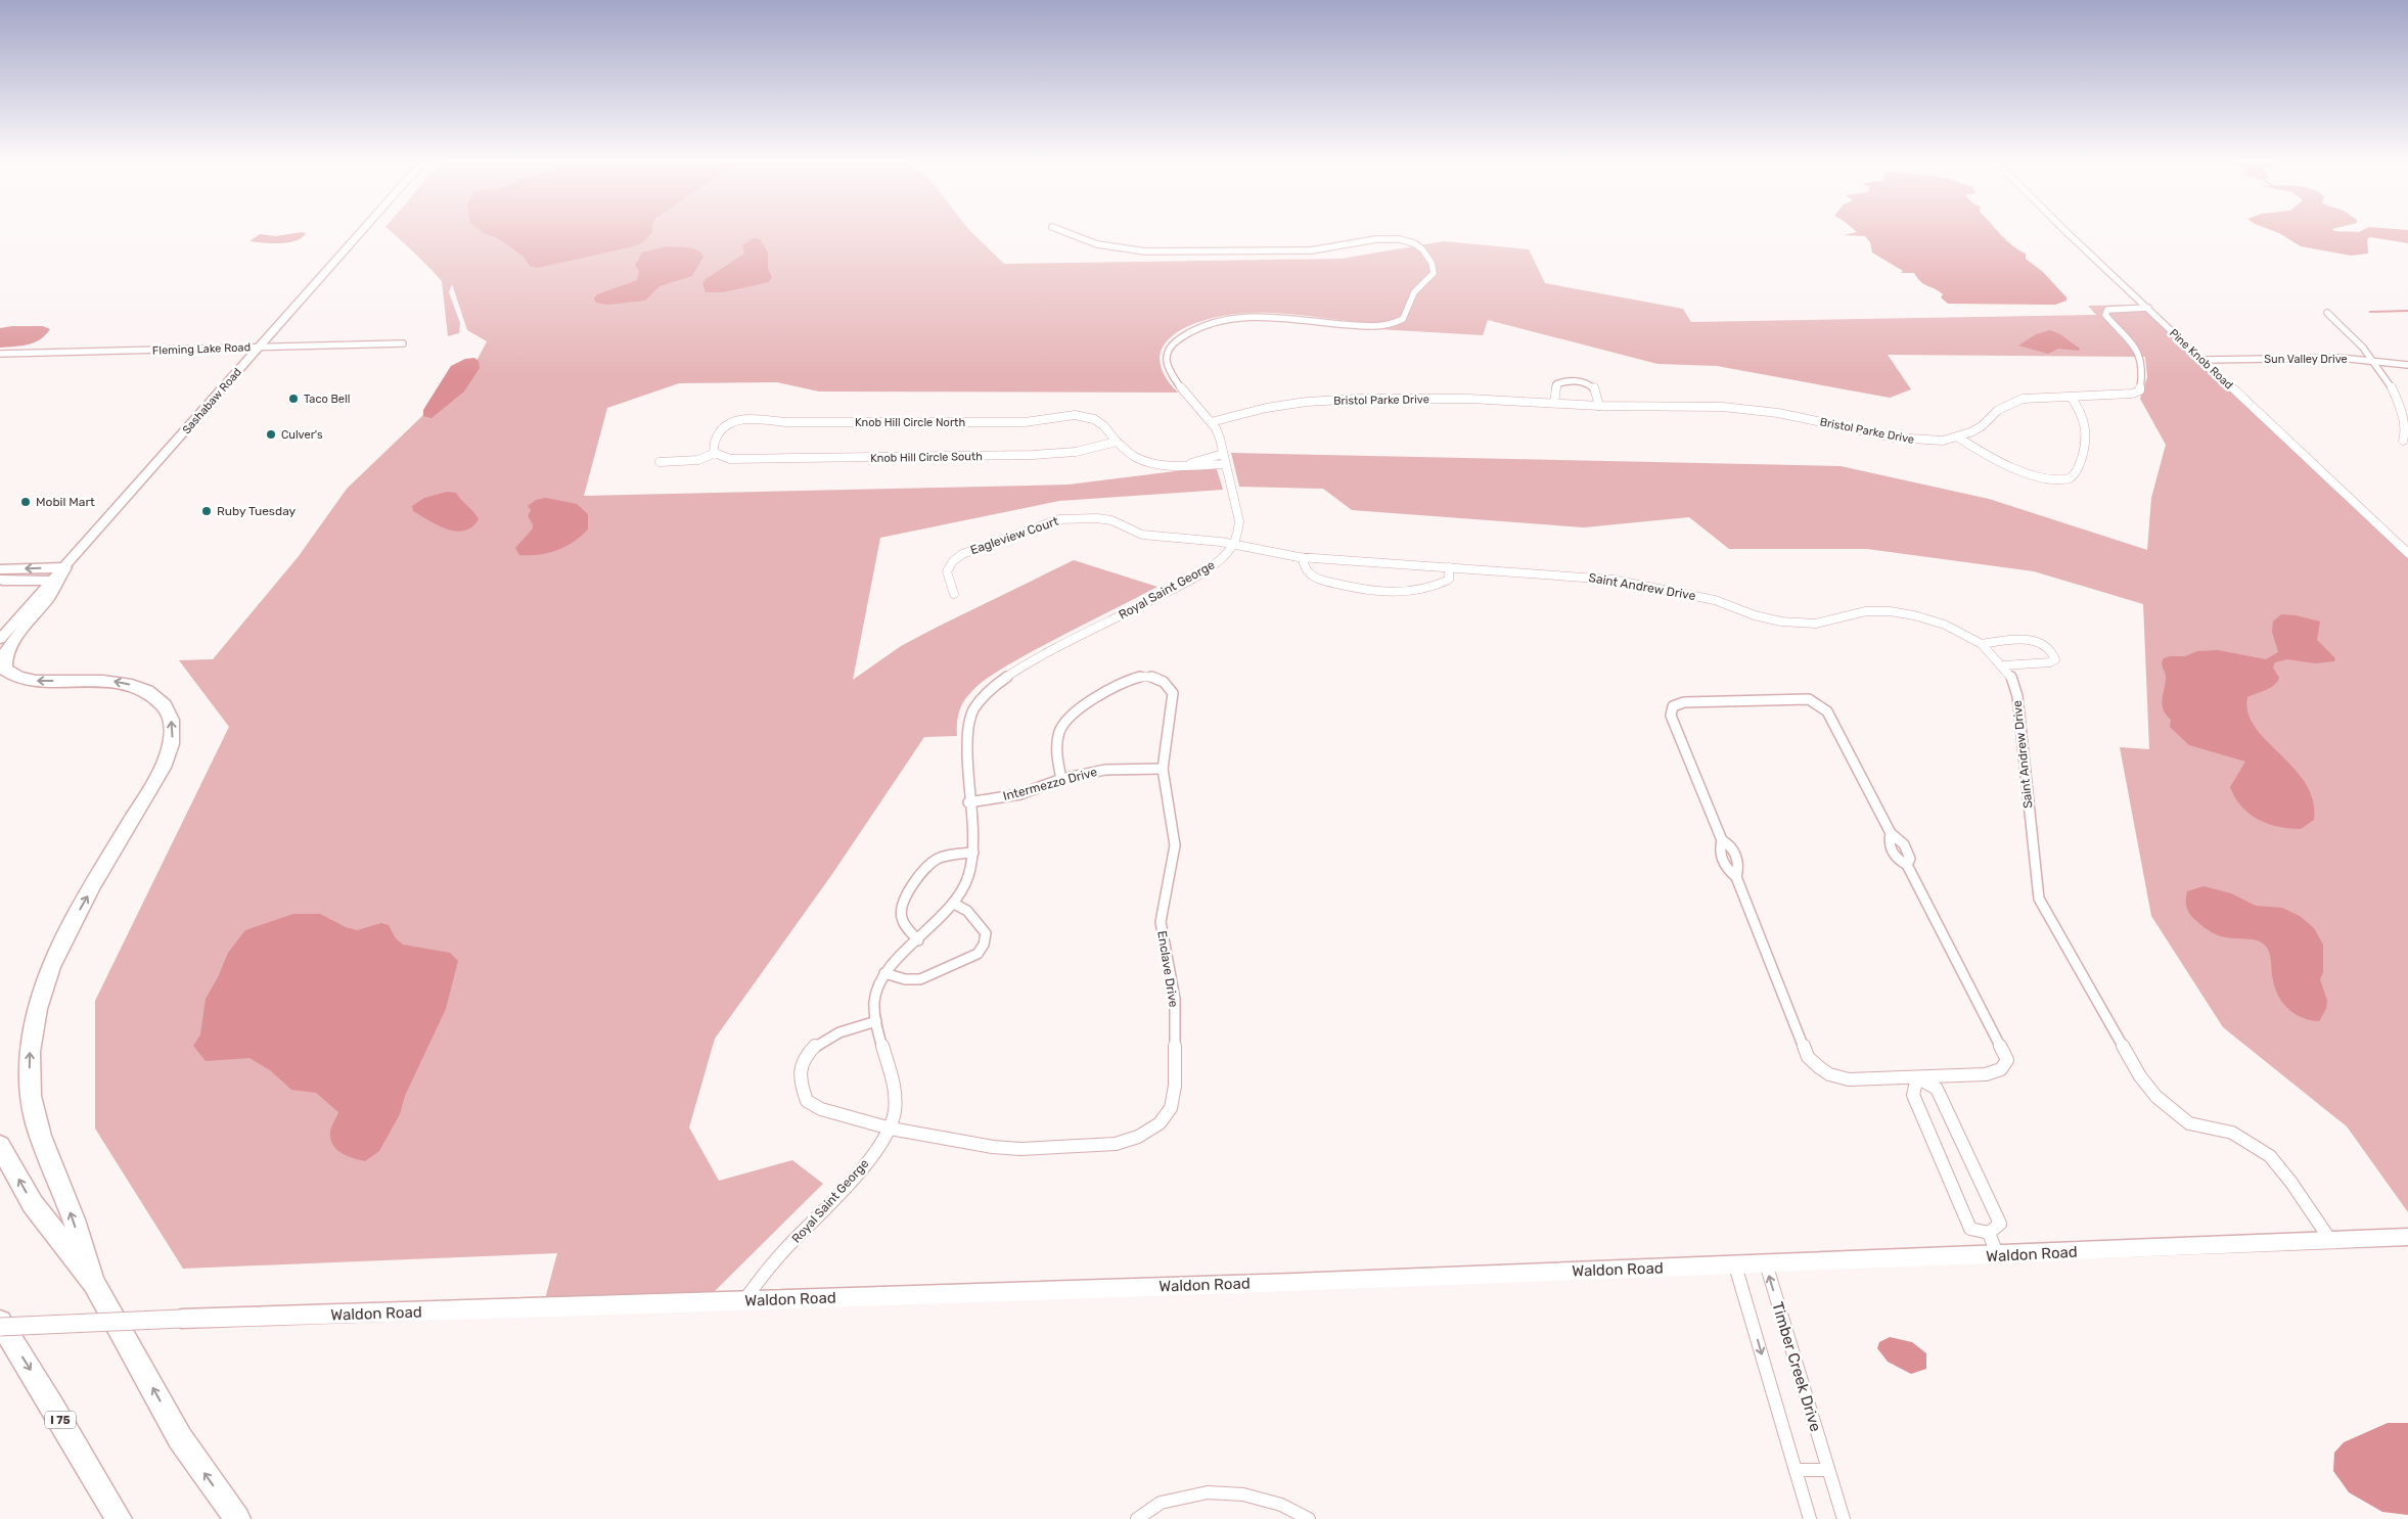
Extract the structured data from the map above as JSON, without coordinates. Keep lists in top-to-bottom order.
{
  "streets": {
    "highway": ["I 75"],
    "street": [
      "Fleming Lake Road",
      "Pine Knob Road",
      "Sun Valley Drive",
      "Bristol Parke Drive",
      "Sashabaw Road",
      "Knob Hill Circle North",
      "Knob Hill Circle South",
      "Eagleview Court",
      "Saint Andrew Drive",
      "Royal Saint George",
      "Intermezzo Drive",
      "Enclave Drive",
      "Waldon Road",
      "Timber Creek Drive"
    ]
  },
  "crossings": [
    ["Fleming Lake Road", "Sashabaw Road"],
    ["Pine Knob Road", "Sun Valley Drive"],
    ["Pine Knob Road", "Bristol Parke Drive"],
    ["Knob Hill Circle North", "Knob Hill Circle South"],
    ["Eagleview Court", "Saint Andrew Drive"],
    ["Eagleview Court", "Royal Saint George"],
    ["Saint Andrew Drive", "Royal Saint George"],
    ["Saint Andrew Drive", "Waldon Road"],
    ["Royal Saint George", "Intermezzo Drive"],
    ["Royal Saint George", "Enclave Drive"],
    ["Royal Saint George", "Waldon Road"],
    ["Intermezzo Drive", "Enclave Drive"],
    ["Waldon Road", "Timber Creek Drive"]
  ],
  "places": [
    "Taco Bell",
    "Culver's",
    "Mobil Mart",
    "Ruby Tuesday"
  ]
}
